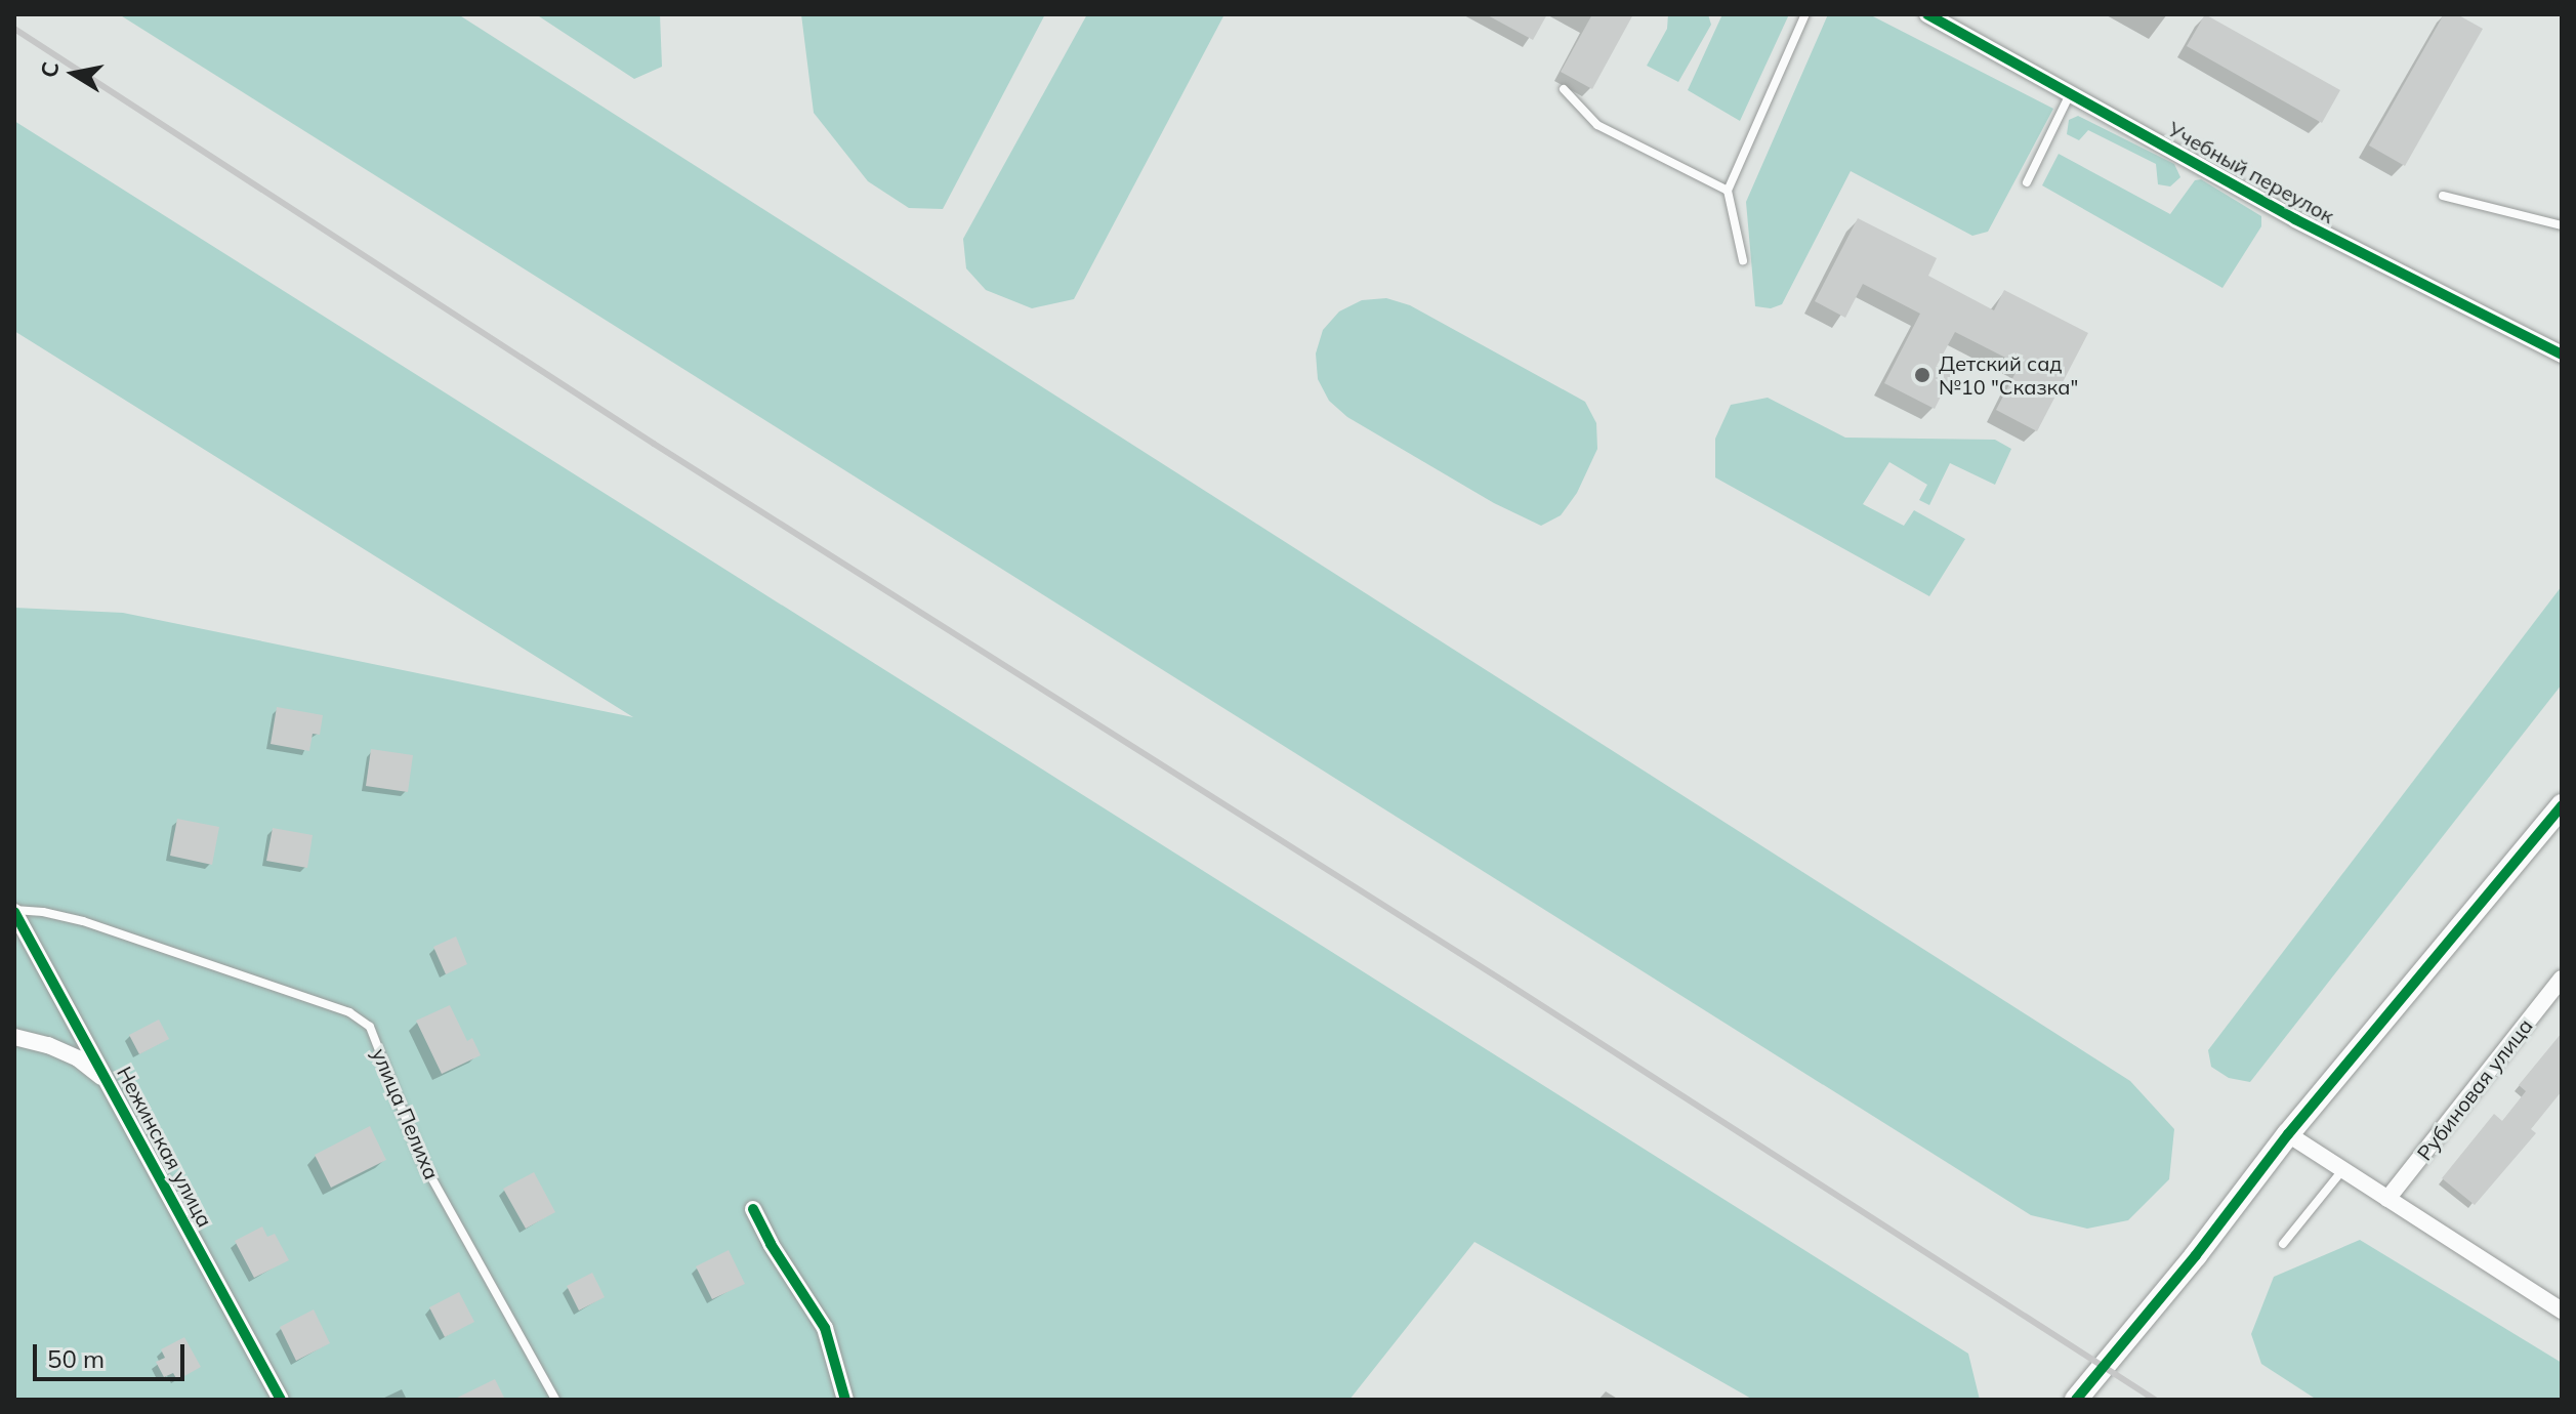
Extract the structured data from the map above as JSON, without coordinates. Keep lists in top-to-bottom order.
{
  "streets": {
    "street": ["Учебный переулок", "Рубиновая улица", "Нежинская улица"],
    "lane": ["улица Пелиха"]
  },
  "crossings": [
    ["улица Пелиха", "Нежинская улица"]
  ],
  "places": ["Детский сад №10 \"Сказка\""],
  "scale_bar": "50 m",
  "north": "left"
}
